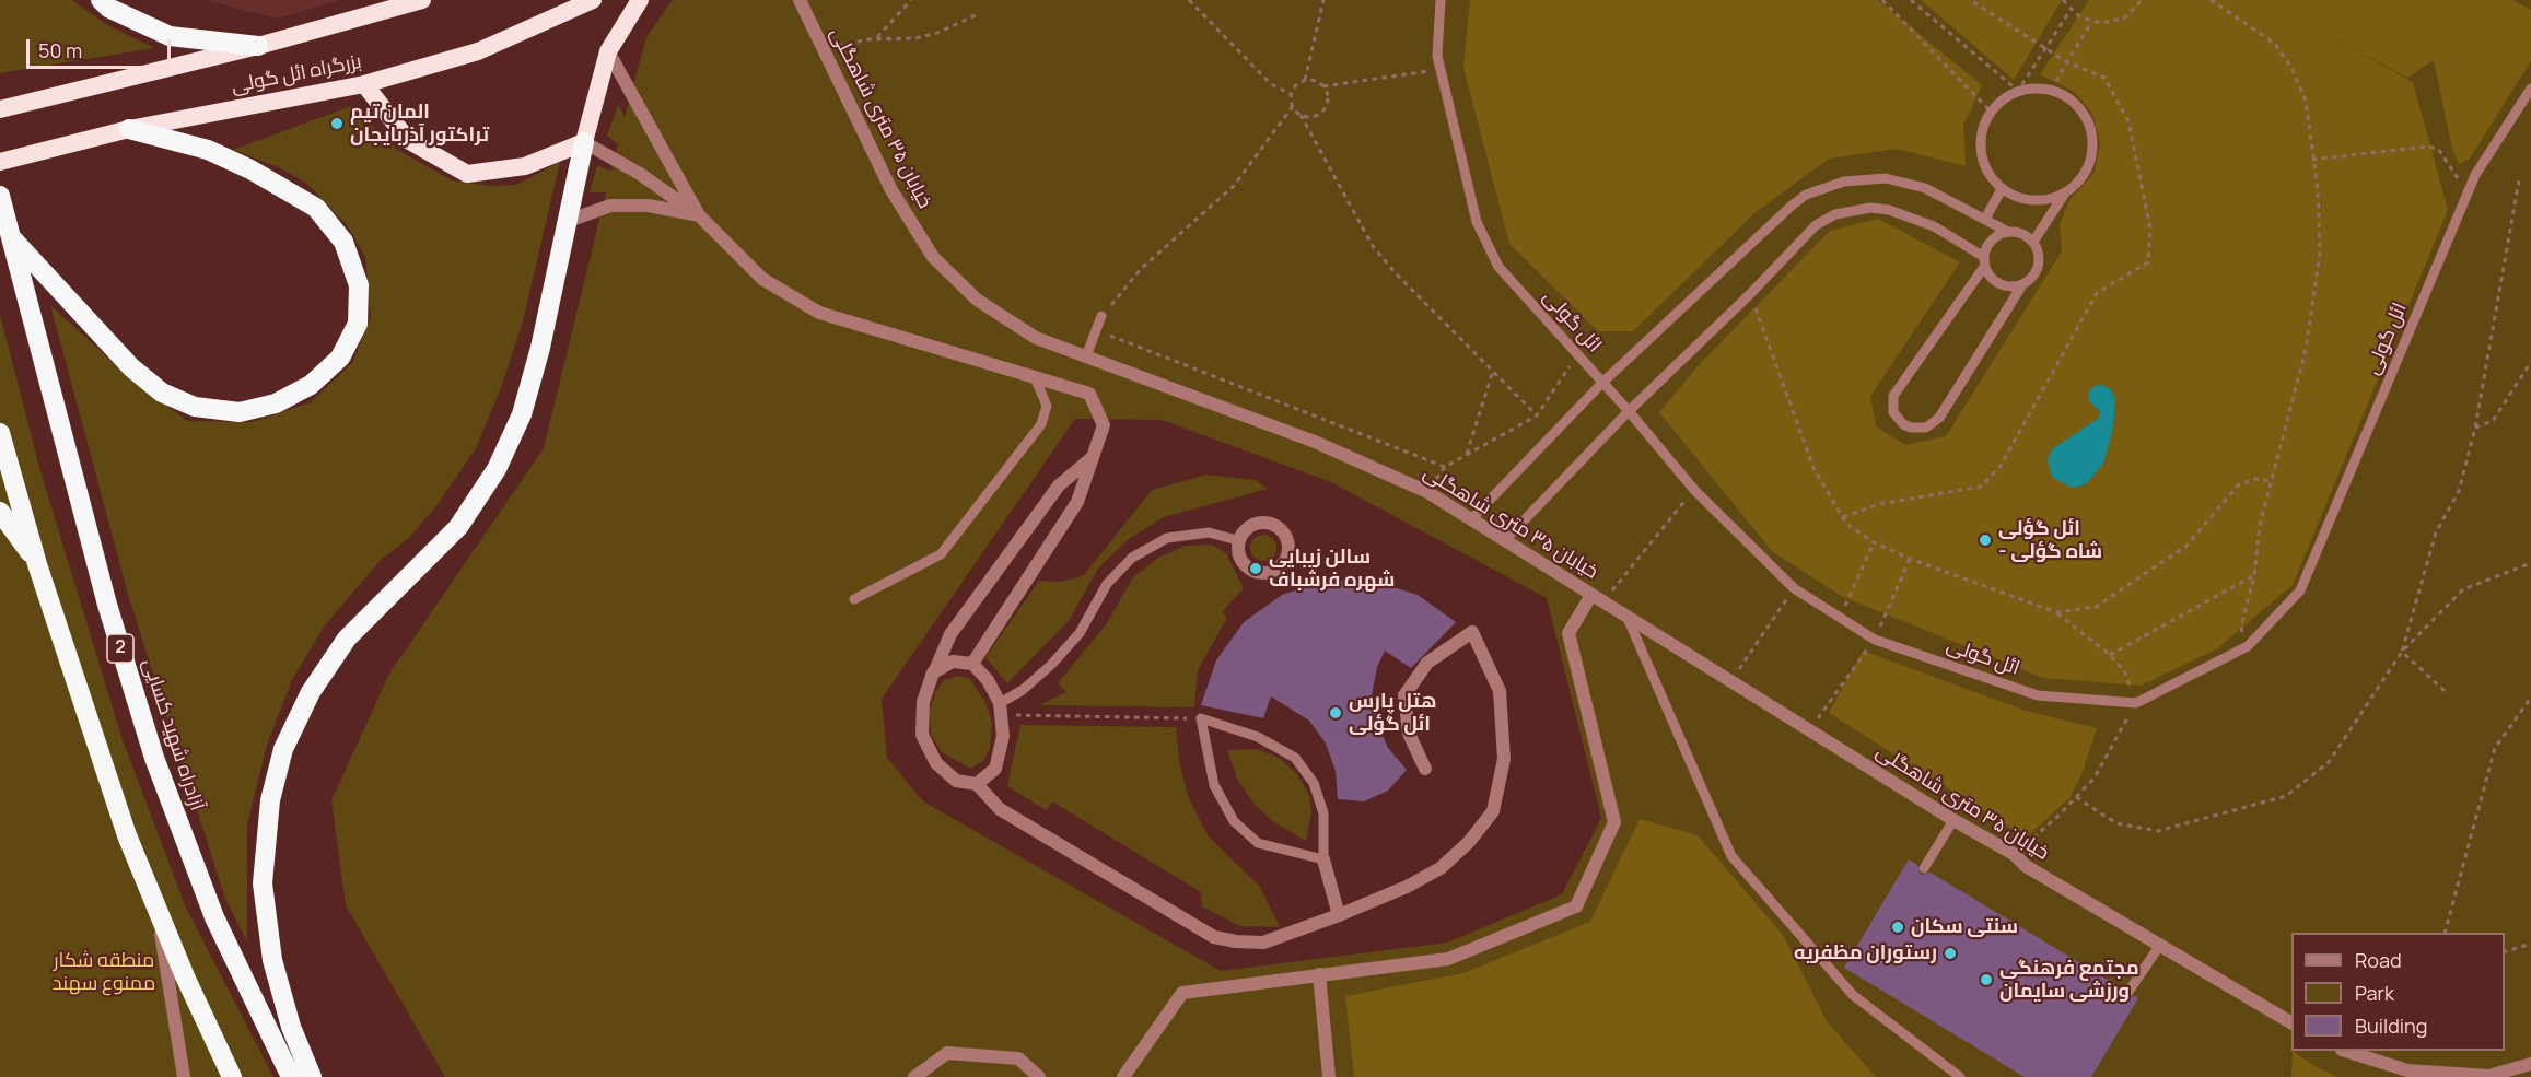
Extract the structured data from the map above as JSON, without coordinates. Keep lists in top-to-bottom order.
{
  "streets": {
    "highway": ["بزرگراه ائل گولی", "2", "آزادراه شهید کسایی"],
    "street": ["خیابان ۳۵ متری شاهگلی"],
    "lane": ["ائل گولی"]
  },
  "parks": ["منطقه شکار ممنوع سهند"],
  "places": [
    "المان تیم تراکتور آذربایجان",
    "ائل گؤلی - شاه گؤلی",
    "سالن زیبایی شهره فرشباف",
    "هتل پارس ائل گؤلی",
    "سنتی سکان",
    "رستوران مظفریه",
    "مجتمع فرهنگی ورزشی سایمان"
  ],
  "legend": ["Road", "Park", "Building"],
  "scale_bar": "50 m"
}
